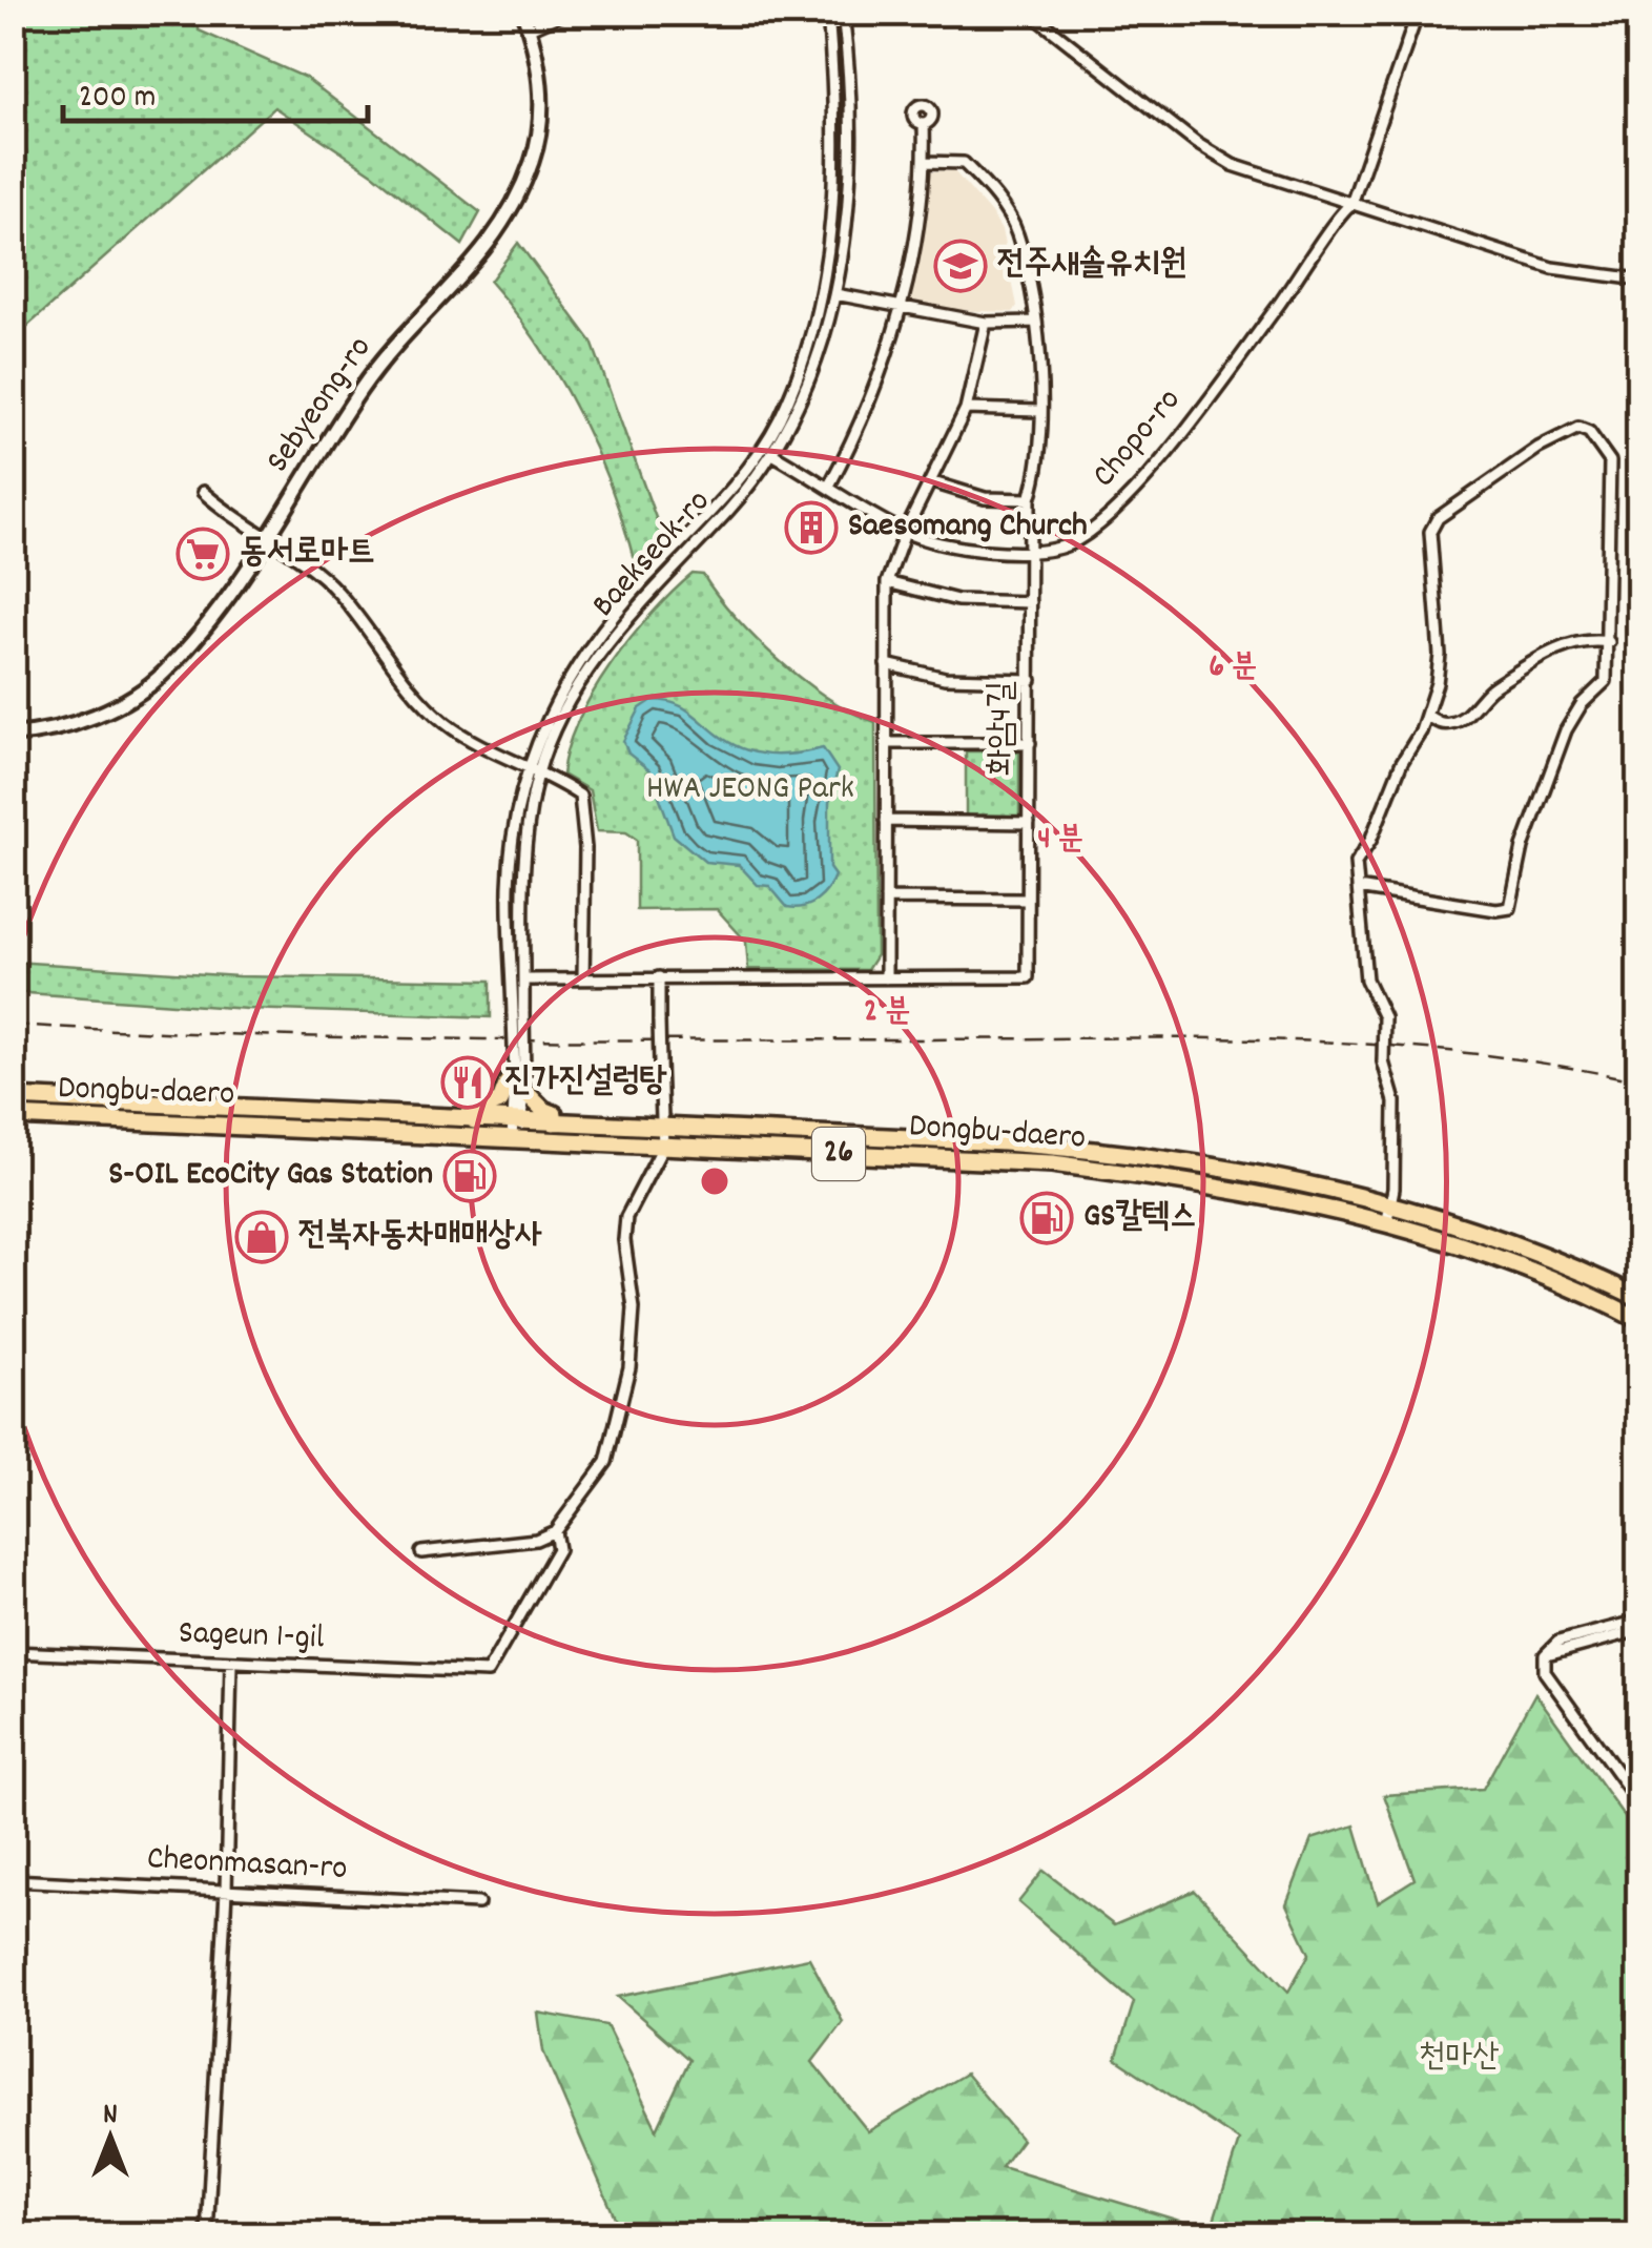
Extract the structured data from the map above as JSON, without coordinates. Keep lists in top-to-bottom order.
{
  "streets": {
    "main road": ["Dongbu-daero", "26"],
    "street": [
      "Sebyeong-ro",
      "Chopo-ro",
      "Baekseok-ro",
      "화암4길",
      "Sageun 1-gil",
      "Cheonmasan-ro"
    ]
  },
  "crossings": [
    ["Chopo-ro", "Baekseok-ro"],
    ["Chopo-ro", "화암4길"],
    ["Baekseok-ro", "화암4길"],
    ["Baekseok-ro", "Dongbu-daero"]
  ],
  "parks": ["HWA JEONG Park", "천마산"],
  "places": {
    "school or university": ["전주새솔유치원"],
    "building": ["Saesomang Church"],
    "supermarket": ["동서로마트"],
    "restaurant": ["진가진설렁탕"],
    "fuel station": ["S-OIL EcoCity Gas Station", "GS칼텍스"],
    "shop": ["전북자동차매매상사"]
  },
  "scale_bar": "200 m",
  "north": "top",
  "rings": ["6 분", "4 분", "2 분"]
}
